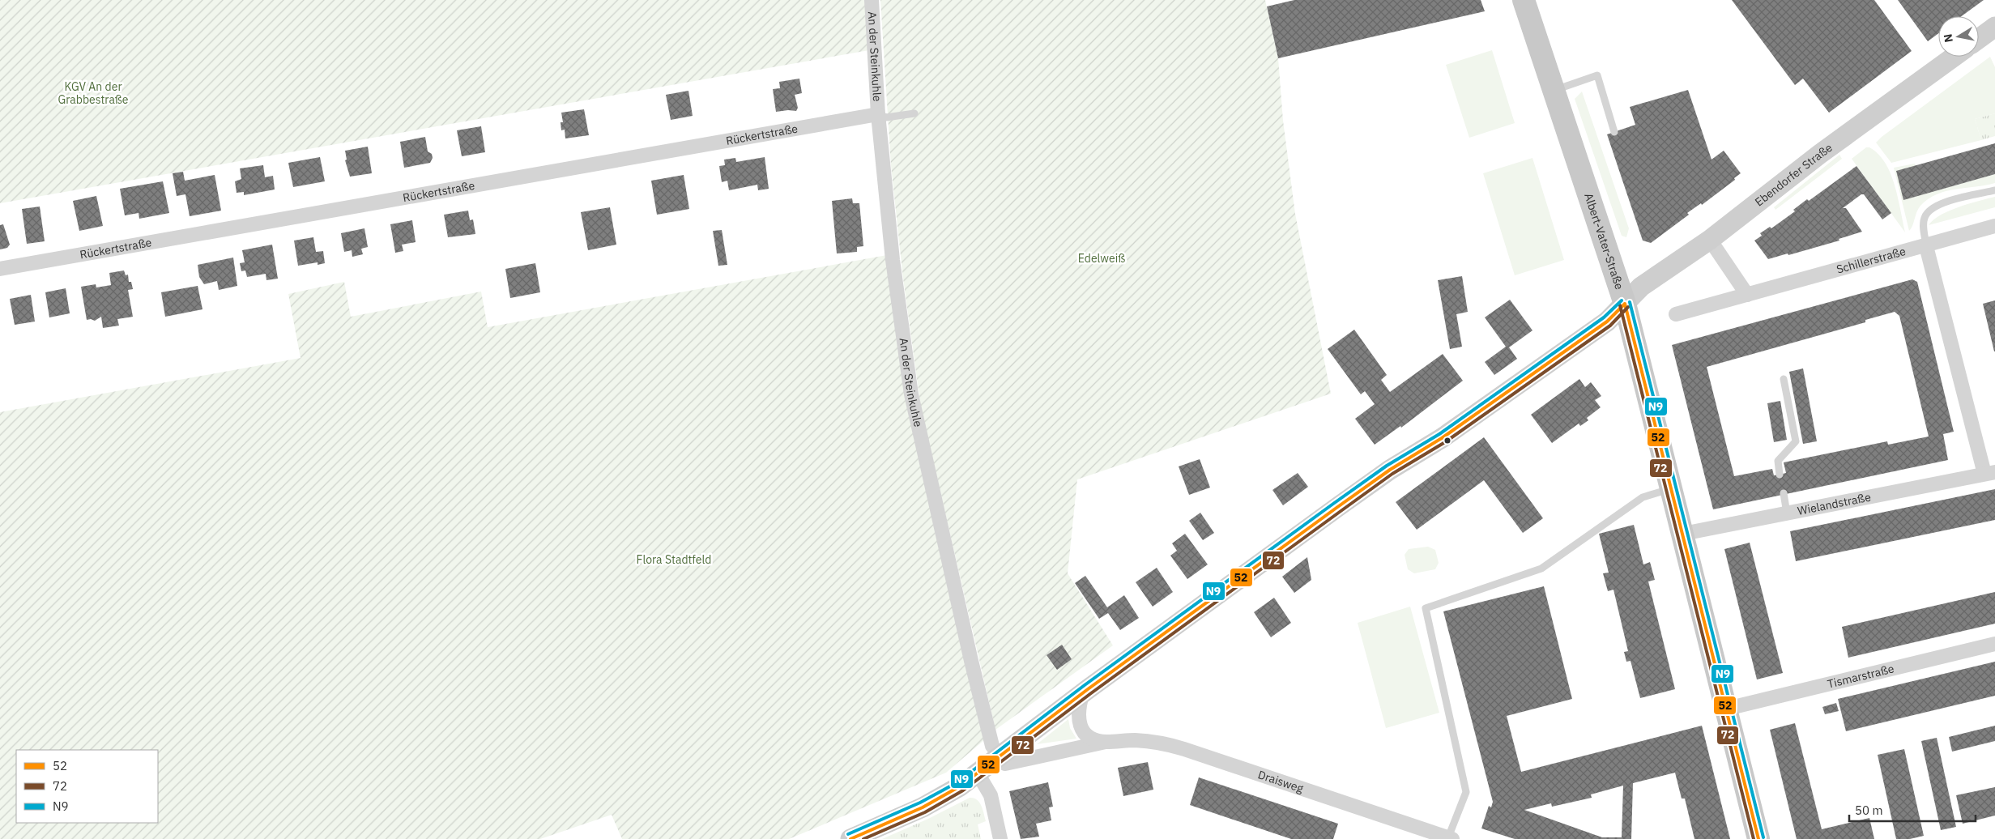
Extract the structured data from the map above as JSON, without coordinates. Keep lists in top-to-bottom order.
{
  "streets": {
    "main road": ["Albert-Vater-Straße"],
    "street": [
      "An der Steinkuhle",
      "Rückertstraße",
      "Ebendorfer Straße",
      "Schillerstraße",
      "Wielandstraße",
      "Tismarstraße",
      "Draisweg"
    ]
  },
  "crossings": [
    ["An der Steinkuhle", "Rückertstraße"],
    ["An der Steinkuhle", "Ebendorfer Straße"],
    ["An der Steinkuhle", "Draisweg"],
    ["Ebendorfer Straße", "Albert-Vater-Straße"],
    ["Ebendorfer Straße", "Draisweg"],
    ["Albert-Vater-Straße", "Wielandstraße"],
    ["Albert-Vater-Straße", "Tismarstraße"],
    ["Schillerstraße", "Wielandstraße"]
  ],
  "parks": ["KGV An der Grabbestraße", "Edelweiß", "Flora Stadtfeld"],
  "lines": ["transit line N9", "transit line 52", "transit line 72"],
  "legend": ["52", "72", "N9"],
  "scale_bar": "50 m",
  "north": "left"
}
